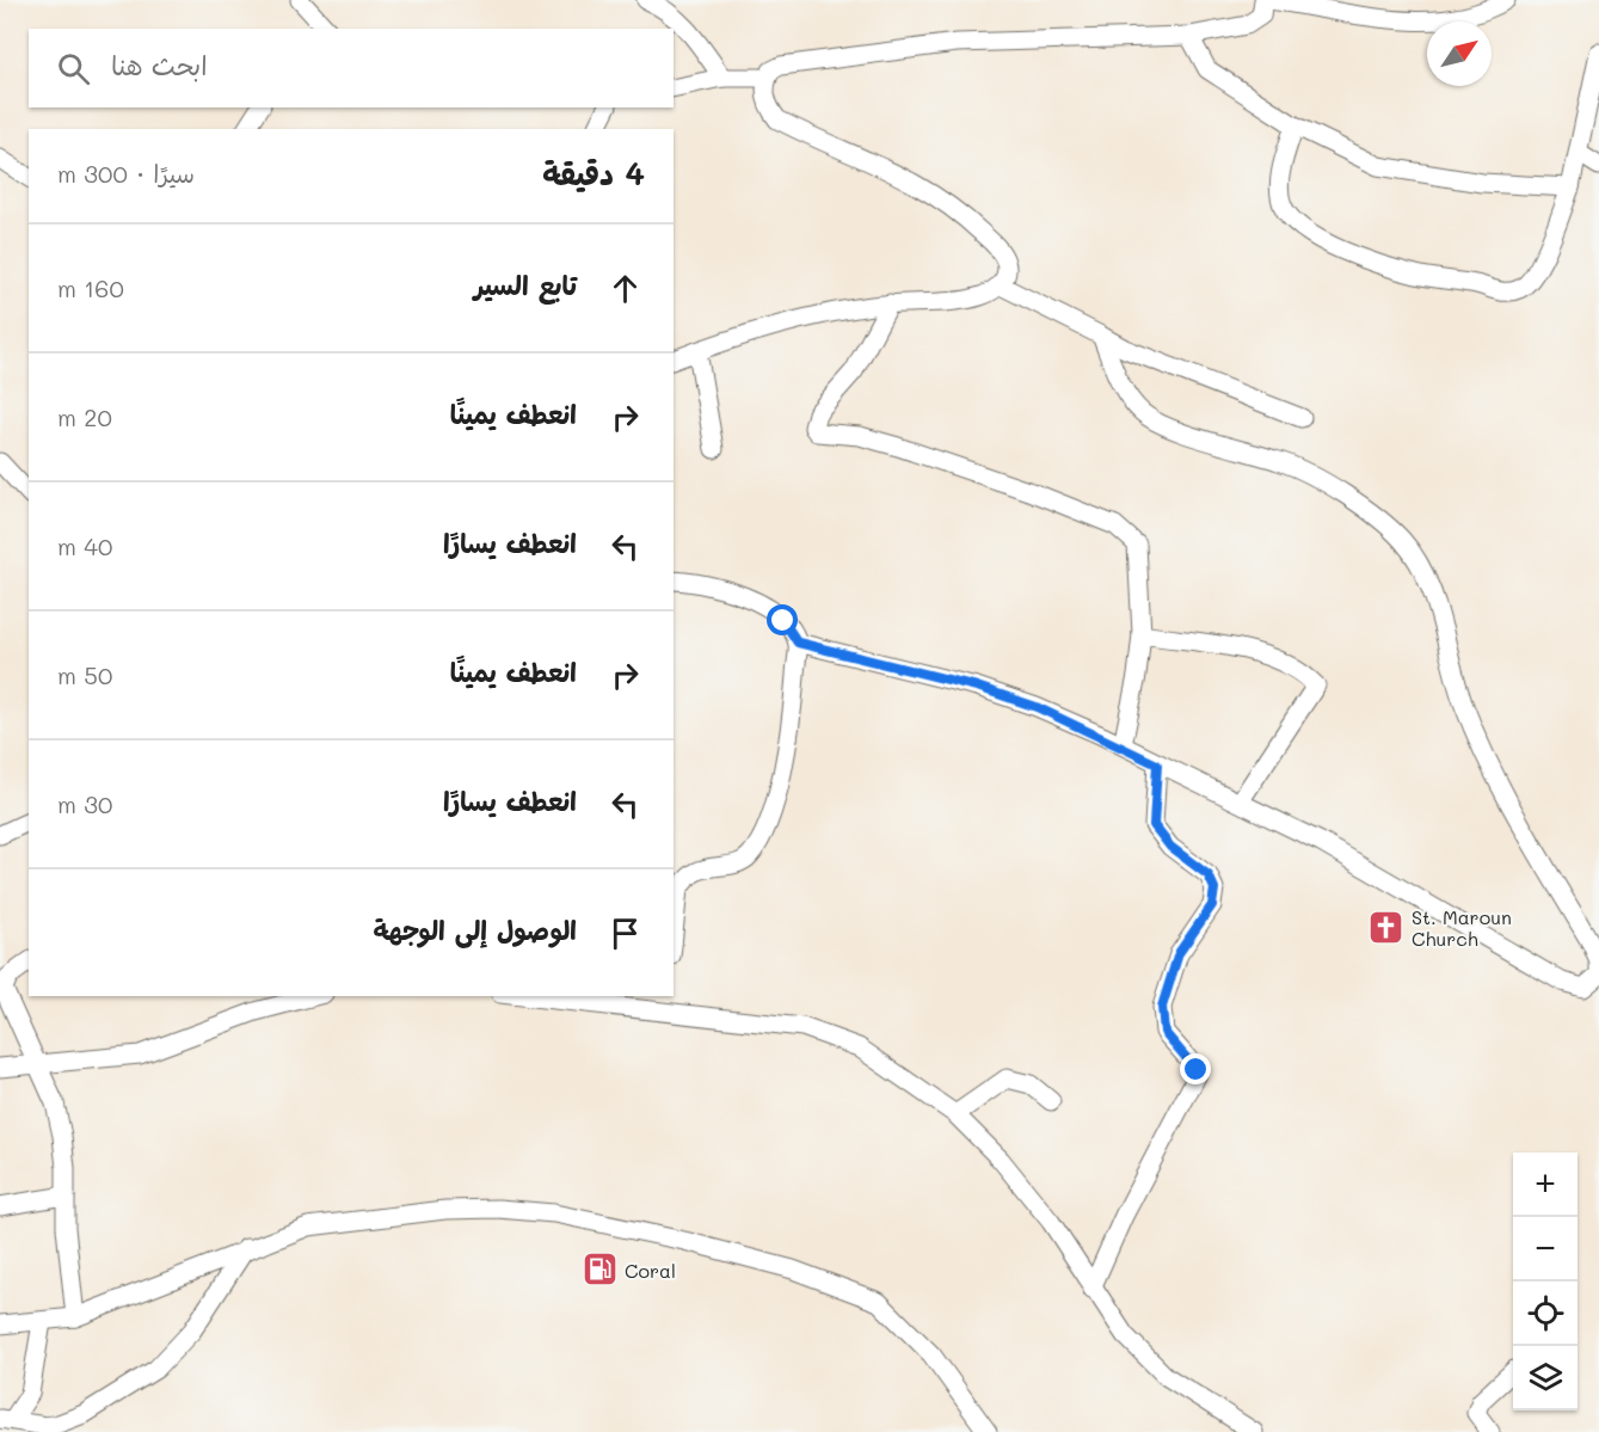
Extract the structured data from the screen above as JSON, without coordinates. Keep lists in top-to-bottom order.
{
  "places": {
    "church": ["St. Maroun Church"],
    "fuel station": ["Coral"]
  },
  "north": "top right",
  "page": {
    "search": "ابحث هنا",
    "heading": ["4 دقيقة", "سيرًا · 300 m"],
    "list": [
      ["تابع السير", "160 m"],
      ["انعطف يمينًا", "20 m"],
      ["انعطف يسارًا", "40 m"],
      ["انعطف يمينًا", "50 m"],
      ["انعطف يسارًا", "30 m"],
      "الوصول إلى الوجهة"
    ],
    "map_buttons": ["+", "−"]
  }
}
